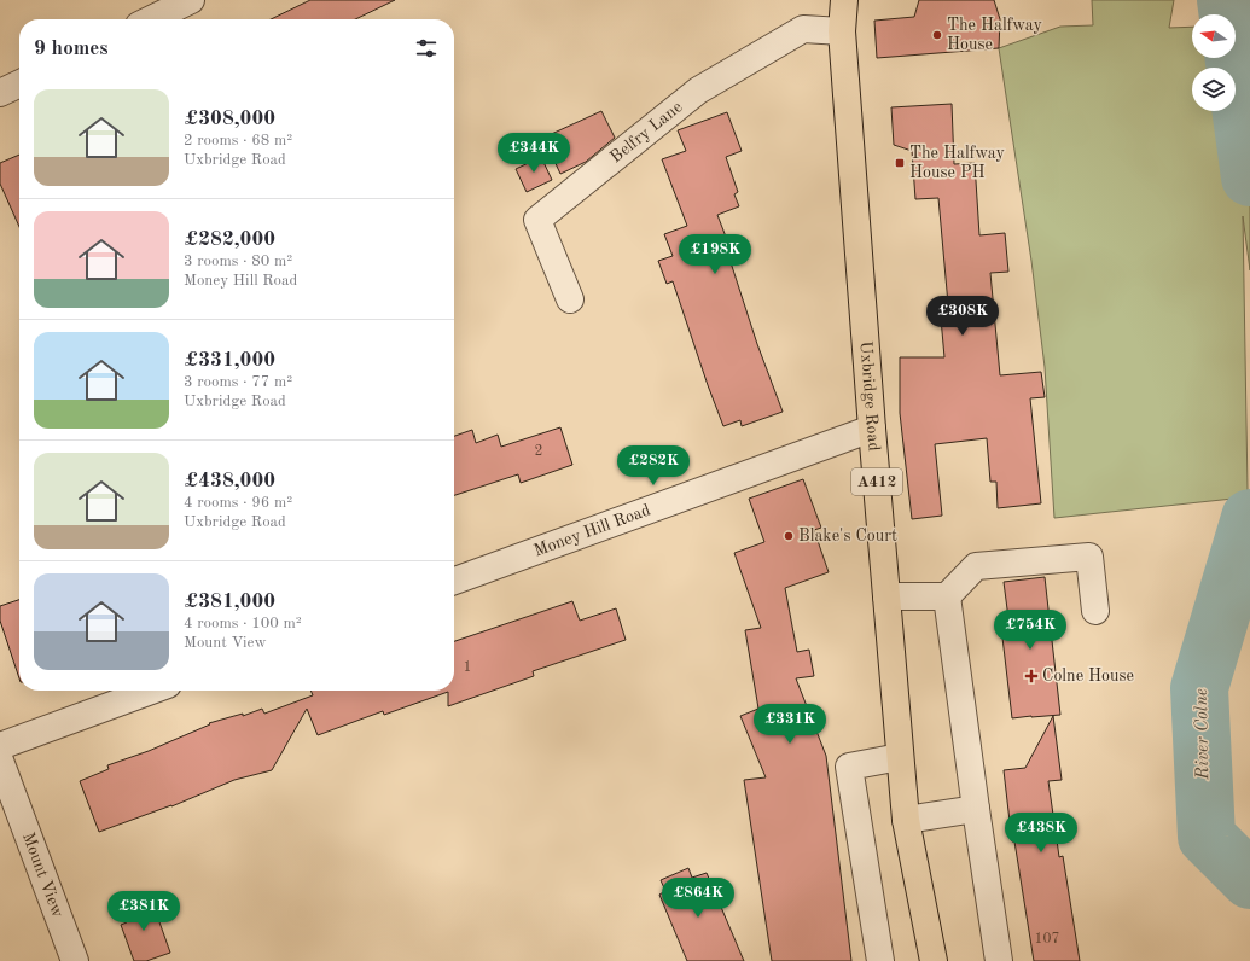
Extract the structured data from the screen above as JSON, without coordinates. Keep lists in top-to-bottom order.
{
  "streets": {
    "main road": ["Uxbridge Road", "A412"],
    "street": ["Belfry Lane", "Money Hill Road", "Mount View"]
  },
  "crossings": [
    ["Belfry Lane", "Uxbridge Road"],
    ["Uxbridge Road", "Money Hill Road"]
  ],
  "water": ["River Colne"],
  "places": {
    "other": ["The Halfway House", "Blake's Court"],
    "transit": ["The Halfway House PH"],
    "health": ["Colne House"]
  },
  "house_numbers": ["2", "1", "107"],
  "north": "left",
  "page": {
    "heading": "9 homes",
    "list": [
      {
        "name": "£308,000",
        "note": "2 rooms · 68 m² · Uxbridge Road"
      },
      {
        "name": "£282,000",
        "note": "3 rooms · 80 m² · Money Hill Road"
      },
      {
        "name": "£331,000",
        "note": "3 rooms · 77 m² · Uxbridge Road"
      },
      {
        "name": "£438,000",
        "note": "4 rooms · 96 m² · Uxbridge Road"
      },
      {
        "name": "£381,000",
        "note": "4 rooms · 100 m² · Mount View"
      }
    ],
    "price": [
      "£344K",
      "£198K",
      "£308K",
      "£282K",
      "£754K",
      "£331K",
      "£438K",
      "£864K",
      "£381K"
    ]
  }
}
